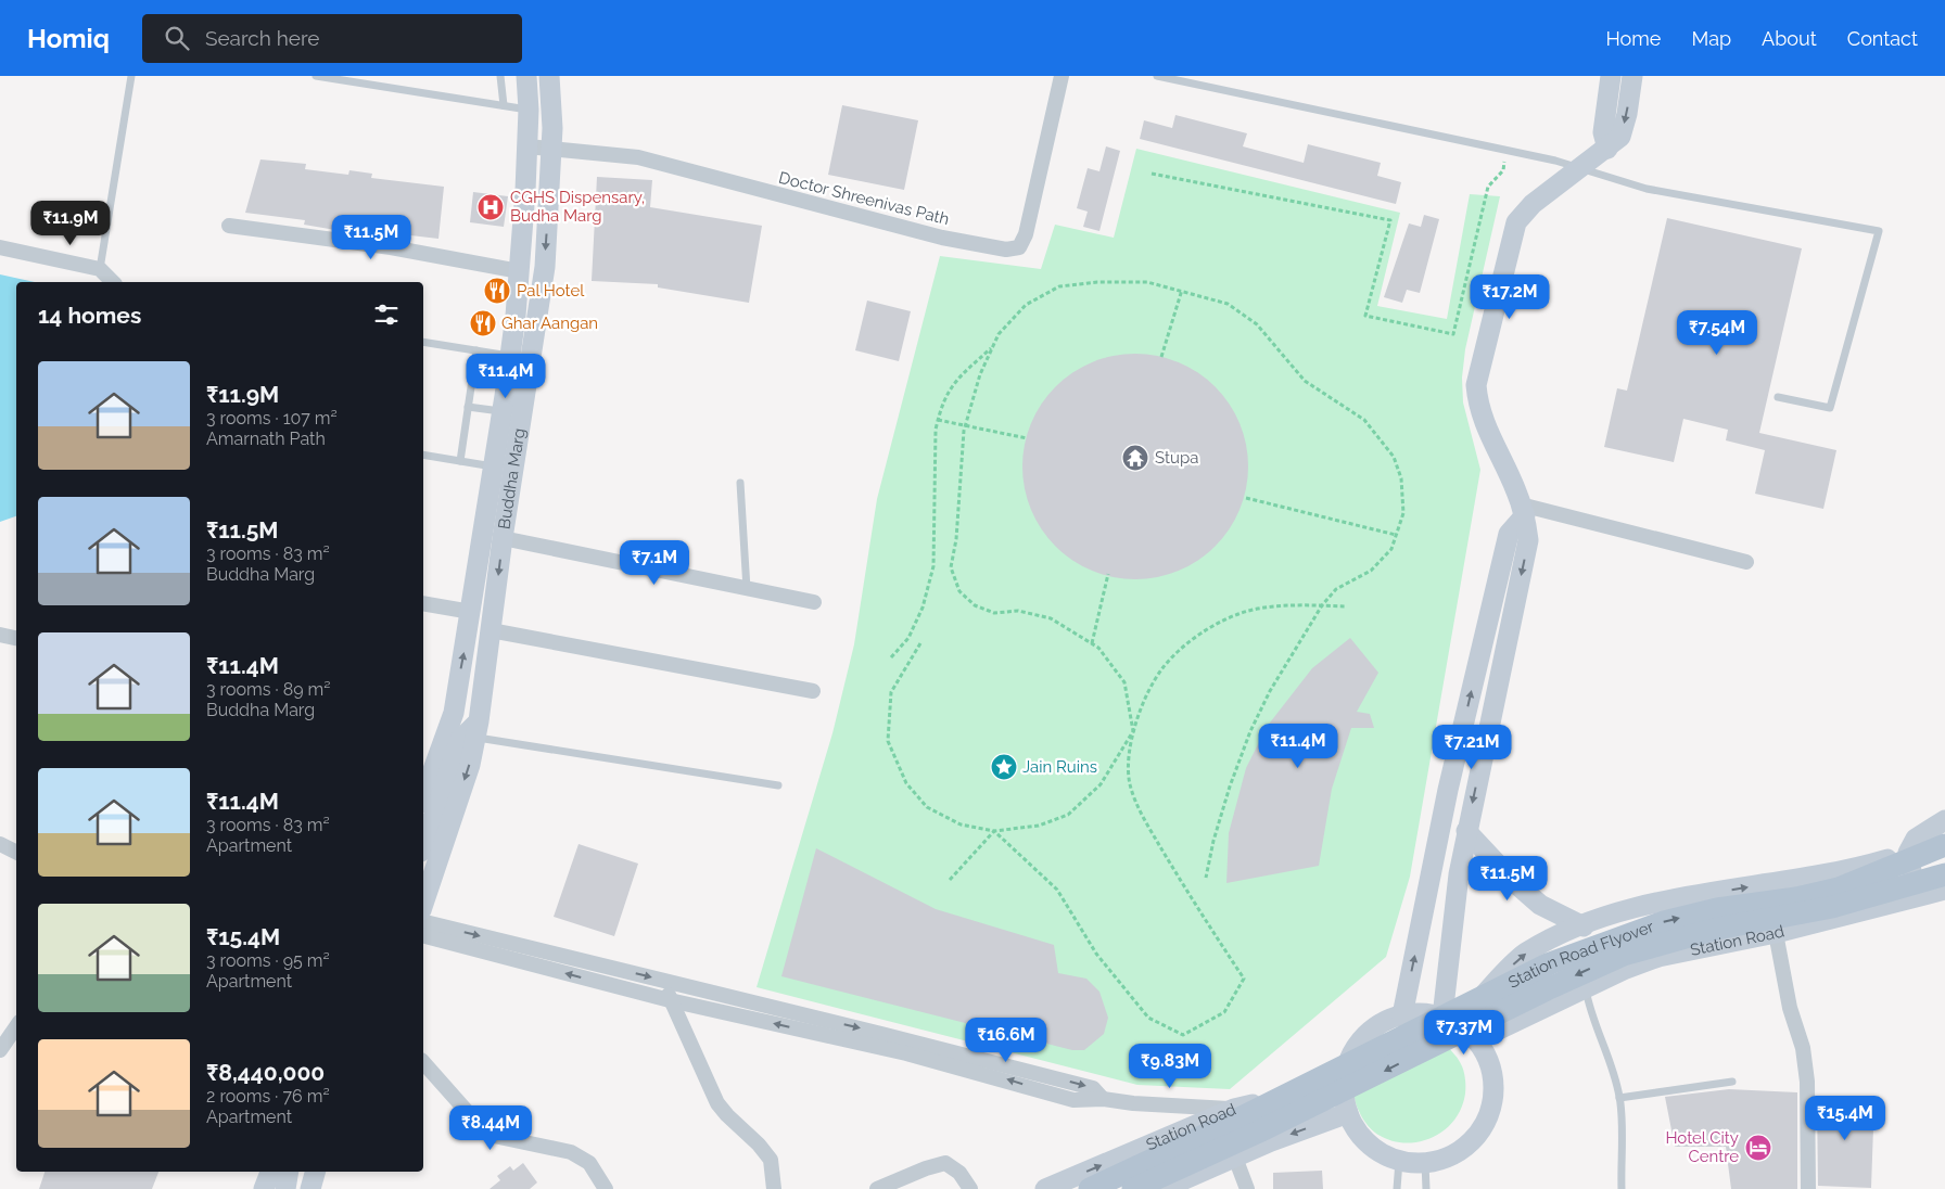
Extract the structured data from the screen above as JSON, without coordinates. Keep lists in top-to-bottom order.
{
  "streets": {
    "main road": ["Buddha Marg", "Station Road", "Station Road Flyover"],
    "street": ["Doctor Shreenivas Path"]
  },
  "crossings": [
    ["Doctor Shreenivas Path", "Buddha Marg"]
  ],
  "places": {
    "hospital": ["CGHS Dispensary, Budha Marg"],
    "restaurant": ["Pal Hotel", "Ghar Aangan"],
    "temple": ["Stupa"],
    "place": ["Jain Ruins"],
    "hotel": ["Hotel City Centre"]
  },
  "page": {
    "header": "Homiq",
    "search": "Search here",
    "nav": [
      "Home",
      "Map",
      "About",
      "Contact"
    ],
    "price": [
      "₹11.9M",
      "₹11.5M",
      "₹17.2M",
      "₹7.54M",
      "₹11.4M",
      "₹7.1M",
      "₹11.4M",
      "₹7.21M",
      "₹11.5M",
      "₹7.37M",
      "₹16.6M",
      "₹9.83M",
      "₹15.4M",
      "₹8.44M"
    ],
    "heading": "14 homes",
    "list": [
      {
        "name": "₹11.9M",
        "note": "3 rooms · 107 m² · Amarnath Path"
      },
      {
        "name": "₹11.5M",
        "note": "3 rooms · 83 m² · Buddha Marg"
      },
      {
        "name": "₹11.4M",
        "note": "3 rooms · 89 m² · Buddha Marg"
      },
      {
        "name": "₹11.4M",
        "note": "3 rooms · 83 m² · Apartment"
      },
      {
        "name": "₹15.4M",
        "note": "3 rooms · 95 m² · Apartment"
      },
      {
        "name": "₹8,440,000",
        "note": "2 rooms · 76 m² · Apartment"
      }
    ]
  }
}
